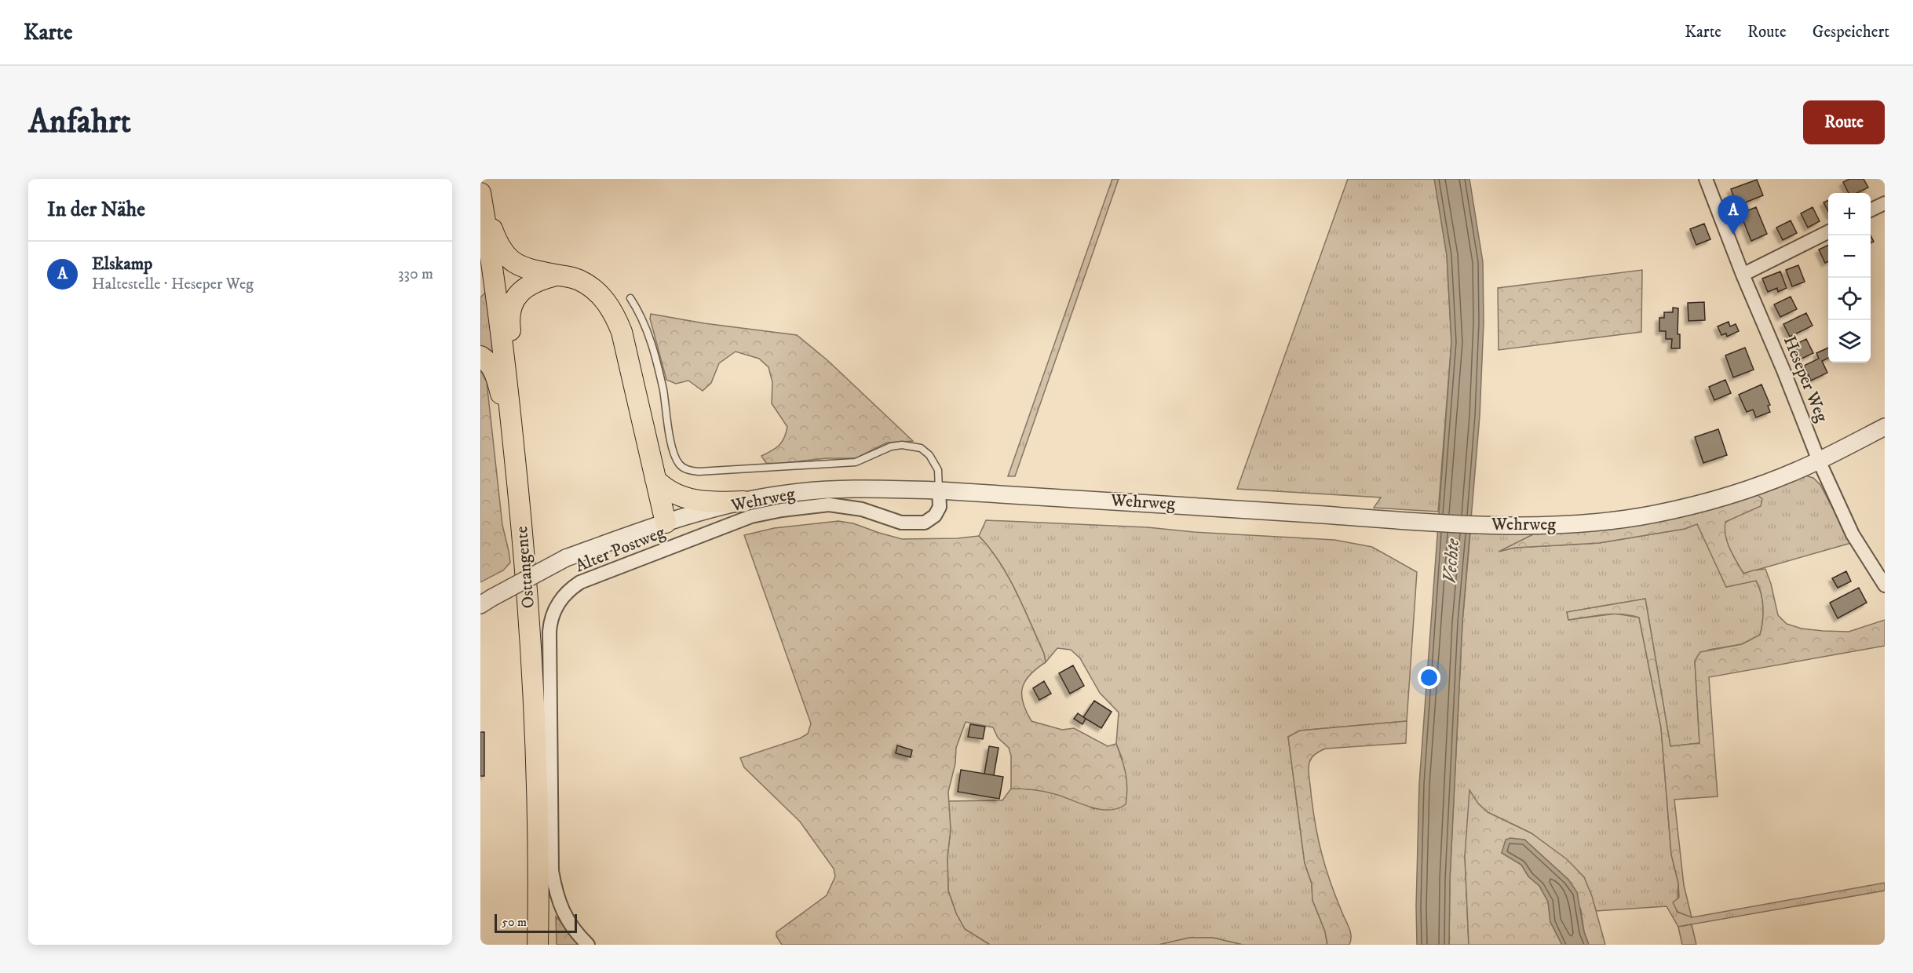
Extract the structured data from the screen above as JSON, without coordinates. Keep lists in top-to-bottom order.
{
  "streets": {
    "main road": ["Osttangente"],
    "street": ["Heseper Weg", "Wehrweg", "Alter Postweg"]
  },
  "crossings": [
    ["Heseper Weg", "Wehrweg"],
    ["Wehrweg", "Alter Postweg"]
  ],
  "water": ["Vechte"],
  "scale_bar": "50 m",
  "page": {
    "header": "Karte",
    "nav": ["Karte", "Route", "Gespeichert"],
    "buttons": "Route",
    "title": "Anfahrt",
    "heading": "In der Nähe",
    "map_buttons": ["+", "−"],
    "pins": "A",
    "list": [
      {
        "mark": "A",
        "name": "Elskamp",
        "note": "Haltestelle · Heseper Weg",
        "value": "330 m"
      }
    ],
    "scale": "50 m"
  }
}
